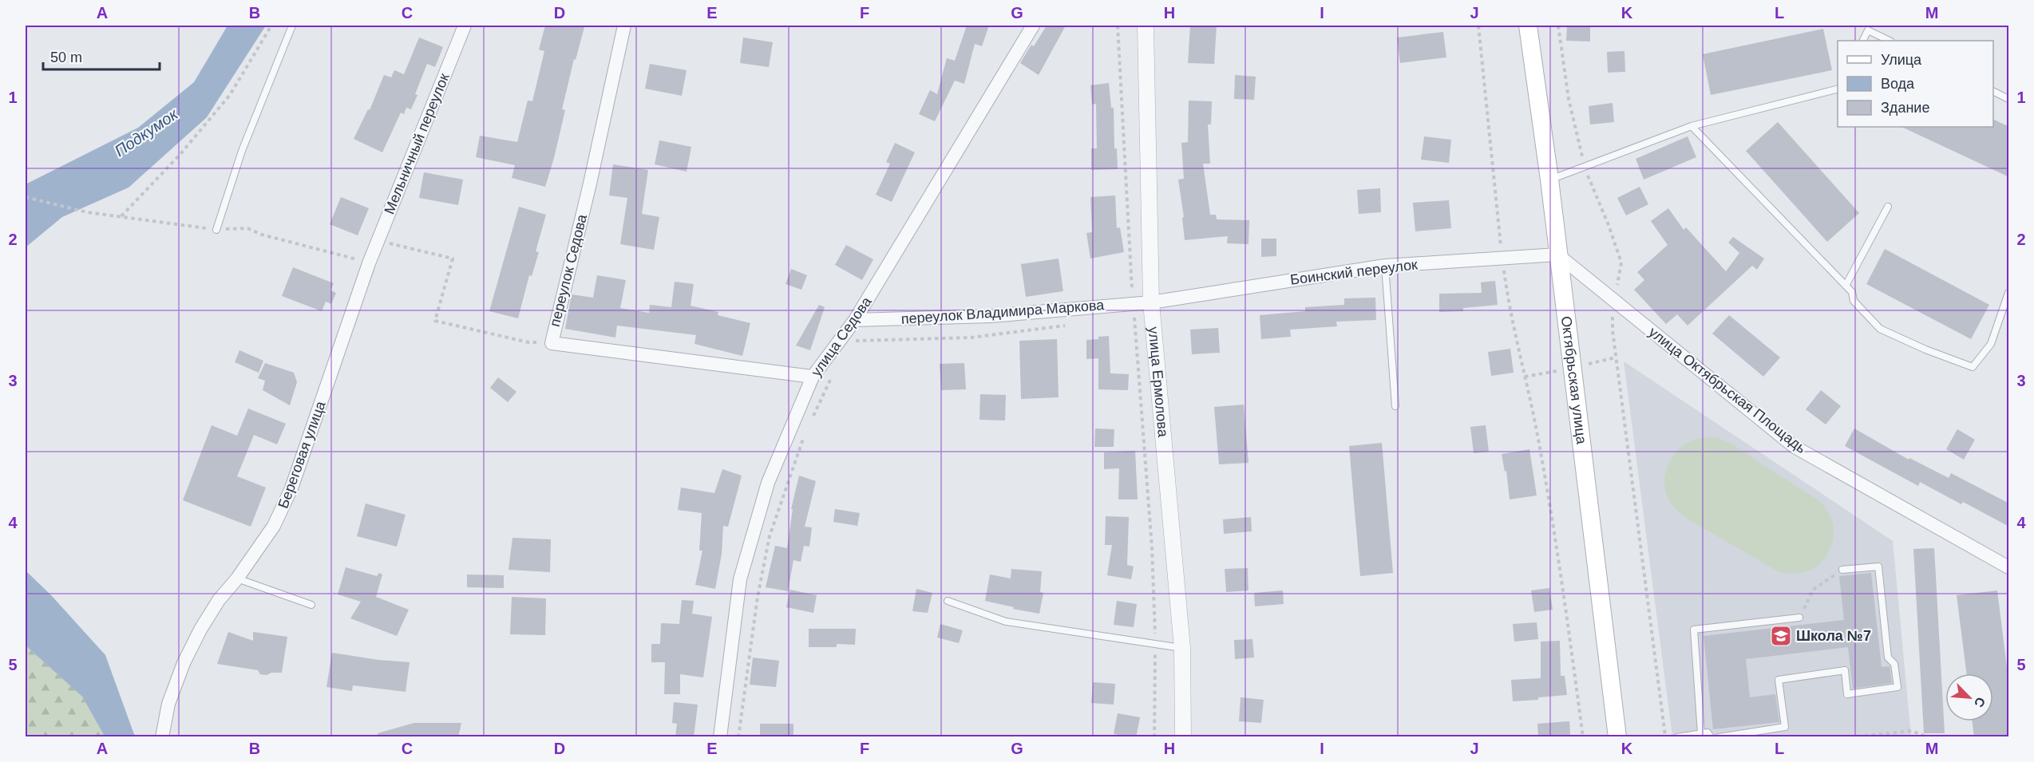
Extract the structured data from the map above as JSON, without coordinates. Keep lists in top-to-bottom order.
{
  "streets": {
    "main road": ["Октябрьская улица"],
    "street": [
      "Мельничный переулок",
      "переулок Седова",
      "Боинский переулок",
      "переулок Владимира Маркова",
      "улица Седова",
      "улица Ермолова",
      "улица Октябрьская Площадь",
      "Береговая улица"
    ]
  },
  "crossings": [
    ["Мельничный переулок", "Береговая улица"],
    ["переулок Седова", "улица Седова"],
    ["Боинский переулок", "переулок Владимира Маркова"],
    ["Боинский переулок", "Октябрьская улица"],
    ["Боинский переулок", "улица Ермолова"],
    ["Боинский переулок", "улица Октябрьская Площадь"],
    ["переулок Владимира Маркова", "улица Седова"],
    ["переулок Владимира Маркова", "улица Ермолова"],
    ["Октябрьская улица", "улица Октябрьская Площадь"]
  ],
  "water": ["Подкумок"],
  "places": {
    "school or university": ["Школа №7"]
  },
  "legend": ["Улица", "Вода", "Здание"],
  "scale_bar": "50 m",
  "north": "bottom right",
  "grid": {
    "columns": [
      "A",
      "B",
      "C",
      "D",
      "E",
      "F",
      "G",
      "H",
      "I",
      "J",
      "K",
      "L",
      "M"
    ],
    "rows": [
      "1",
      "2",
      "3",
      "4",
      "5"
    ]
  }
}
